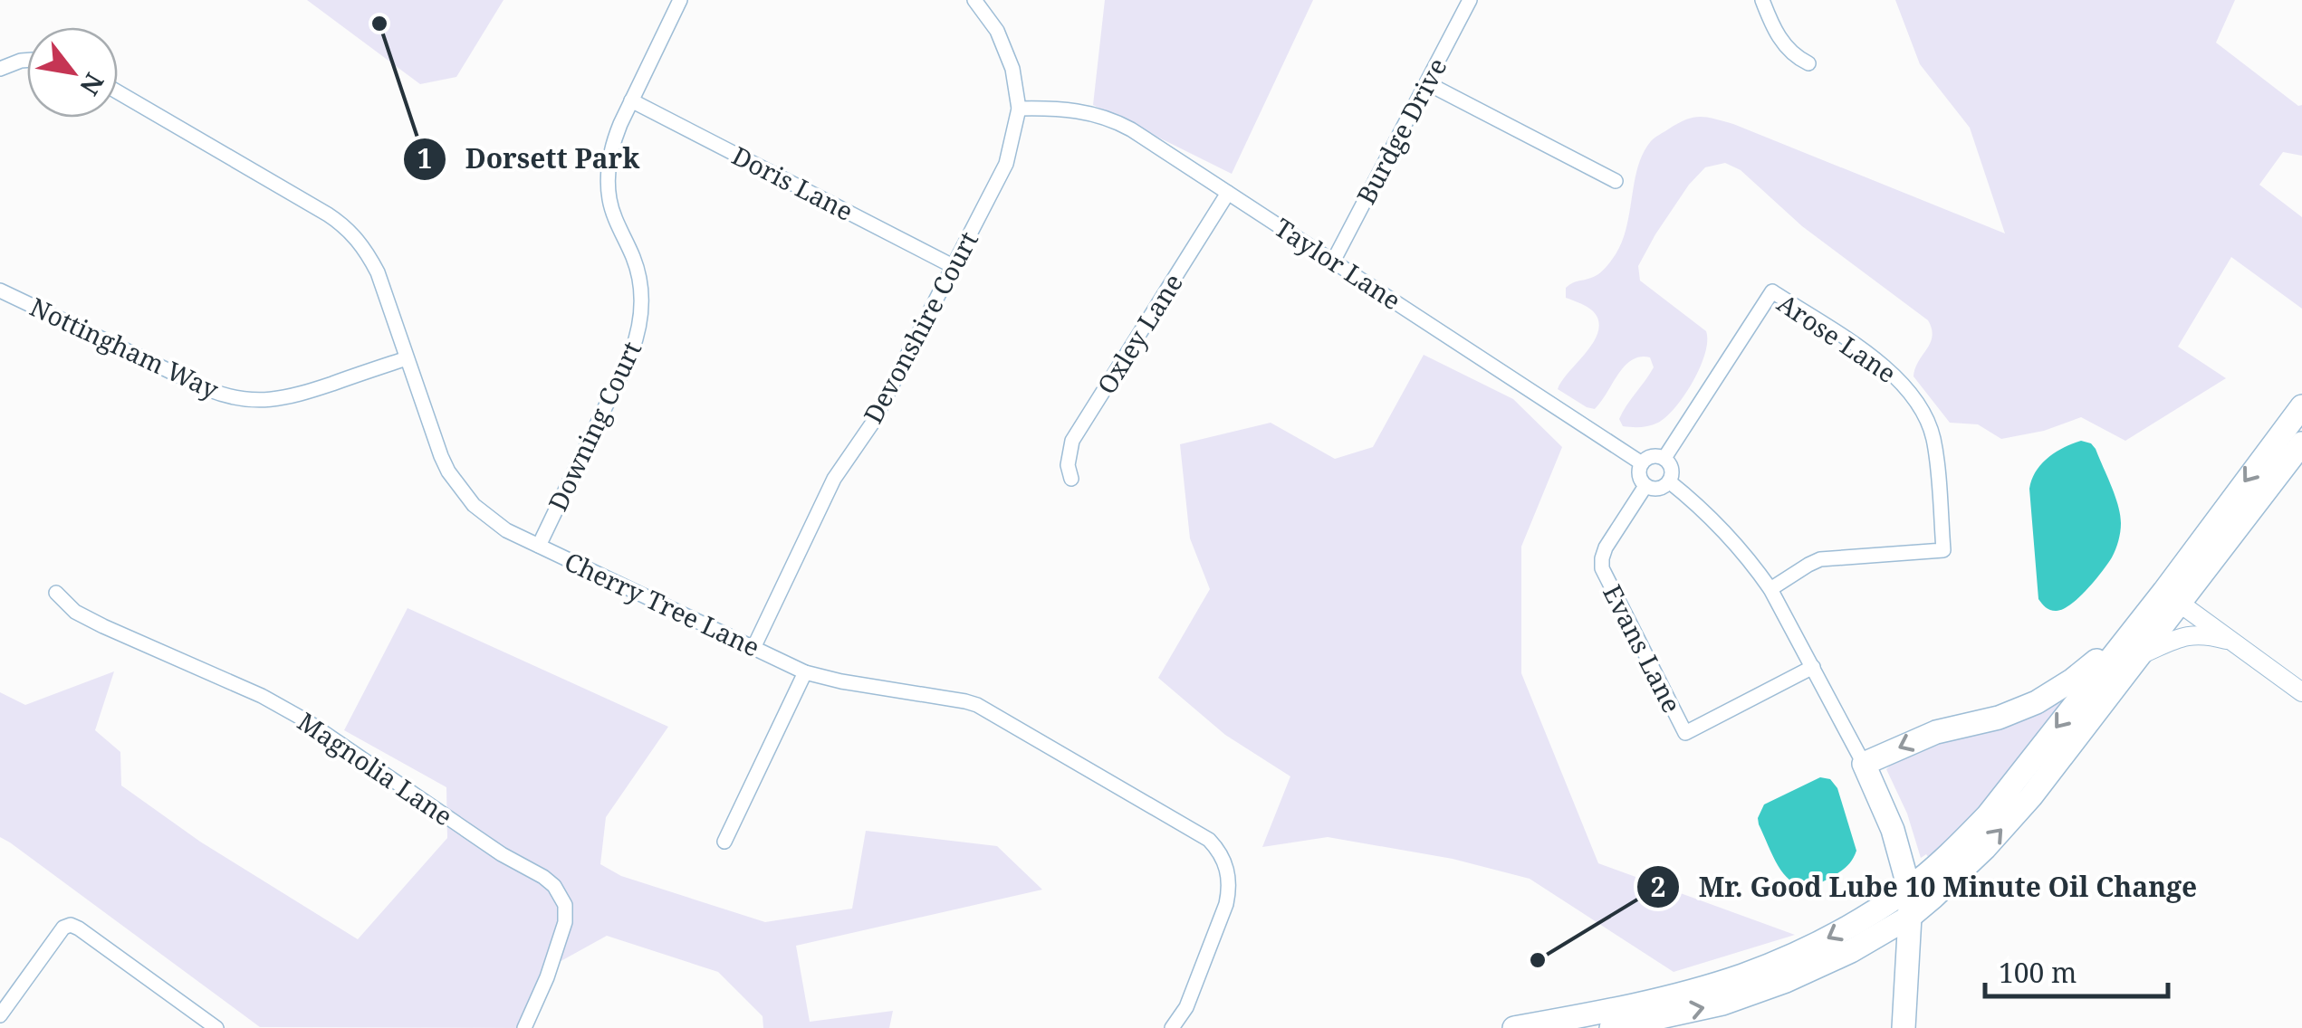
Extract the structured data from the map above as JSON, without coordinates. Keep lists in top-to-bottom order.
{
  "streets": {
    "street": [
      "Burdge Drive",
      "Doris Lane",
      "Taylor Lane",
      "Devonshire Court",
      "Oxley Lane",
      "Arose Lane",
      "Nottingham Way",
      "Downing Court",
      "Cherry Tree Lane",
      "Evans Lane",
      "Magnolia Lane"
    ]
  },
  "crossings": [
    ["Burdge Drive", "Taylor Lane"],
    ["Doris Lane", "Devonshire Court"],
    ["Doris Lane", "Downing Court"],
    ["Taylor Lane", "Devonshire Court"],
    ["Taylor Lane", "Oxley Lane"],
    ["Taylor Lane", "Arose Lane"],
    ["Taylor Lane", "Evans Lane"],
    ["Devonshire Court", "Cherry Tree Lane"],
    ["Arose Lane", "Evans Lane"],
    ["Nottingham Way", "Cherry Tree Lane"],
    ["Downing Court", "Cherry Tree Lane"]
  ],
  "places": ["Dorsett Park", "Mr. Good Lube 10 Minute Oil Change"],
  "scale_bar": "100 m",
  "north": "bottom right"
}
